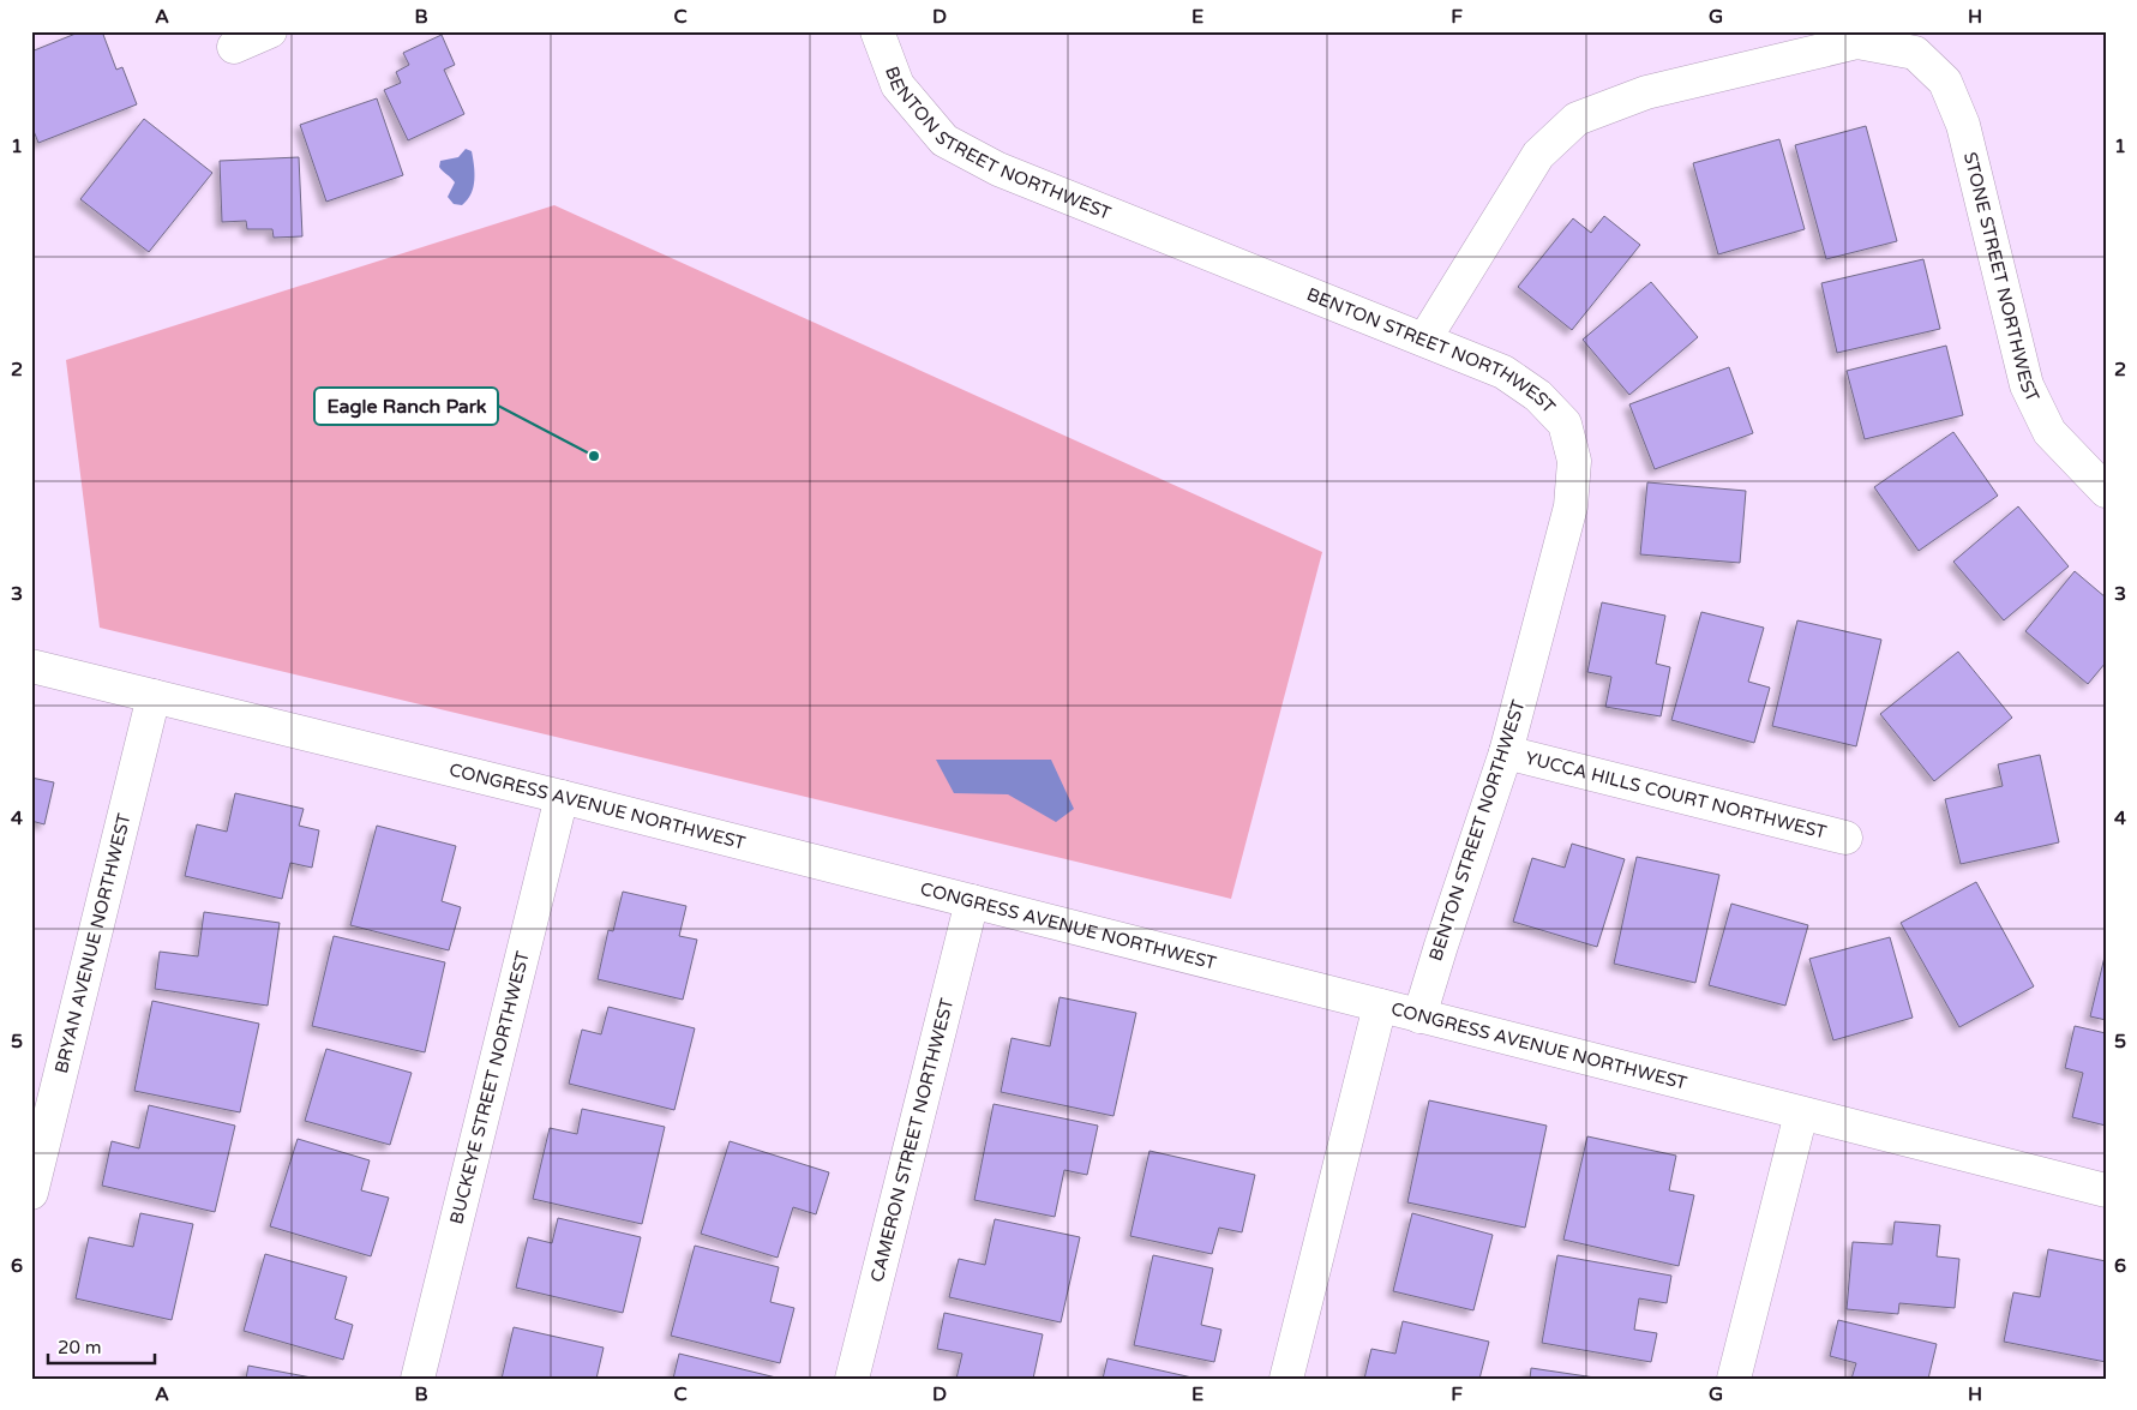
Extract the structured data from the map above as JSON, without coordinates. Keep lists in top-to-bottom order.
{
  "streets": {
    "street": [
      "BENTON STREET NORTHWEST",
      "STONE STREET NORTHWEST",
      "YUCCA HILLS COURT NORTHWEST",
      "CONGRESS AVENUE NORTHWEST",
      "BRYAN AVENUE NORTHWEST",
      "BUCKEYE STREET NORTHWEST",
      "CAMERON STREET NORTHWEST"
    ]
  },
  "crossings": [
    ["BENTON STREET NORTHWEST", "STONE STREET NORTHWEST"],
    ["BENTON STREET NORTHWEST", "YUCCA HILLS COURT NORTHWEST"],
    ["BENTON STREET NORTHWEST", "CONGRESS AVENUE NORTHWEST"],
    ["CONGRESS AVENUE NORTHWEST", "BRYAN AVENUE NORTHWEST"],
    ["CONGRESS AVENUE NORTHWEST", "BUCKEYE STREET NORTHWEST"],
    ["CONGRESS AVENUE NORTHWEST", "CAMERON STREET NORTHWEST"]
  ],
  "places": ["Eagle Ranch Park"],
  "scale_bar": "20 m",
  "grid": {
    "columns": [
      "A",
      "B",
      "C",
      "D",
      "E",
      "F",
      "G",
      "H"
    ],
    "rows": [
      "1",
      "2",
      "3",
      "4",
      "5",
      "6"
    ]
  }
}
